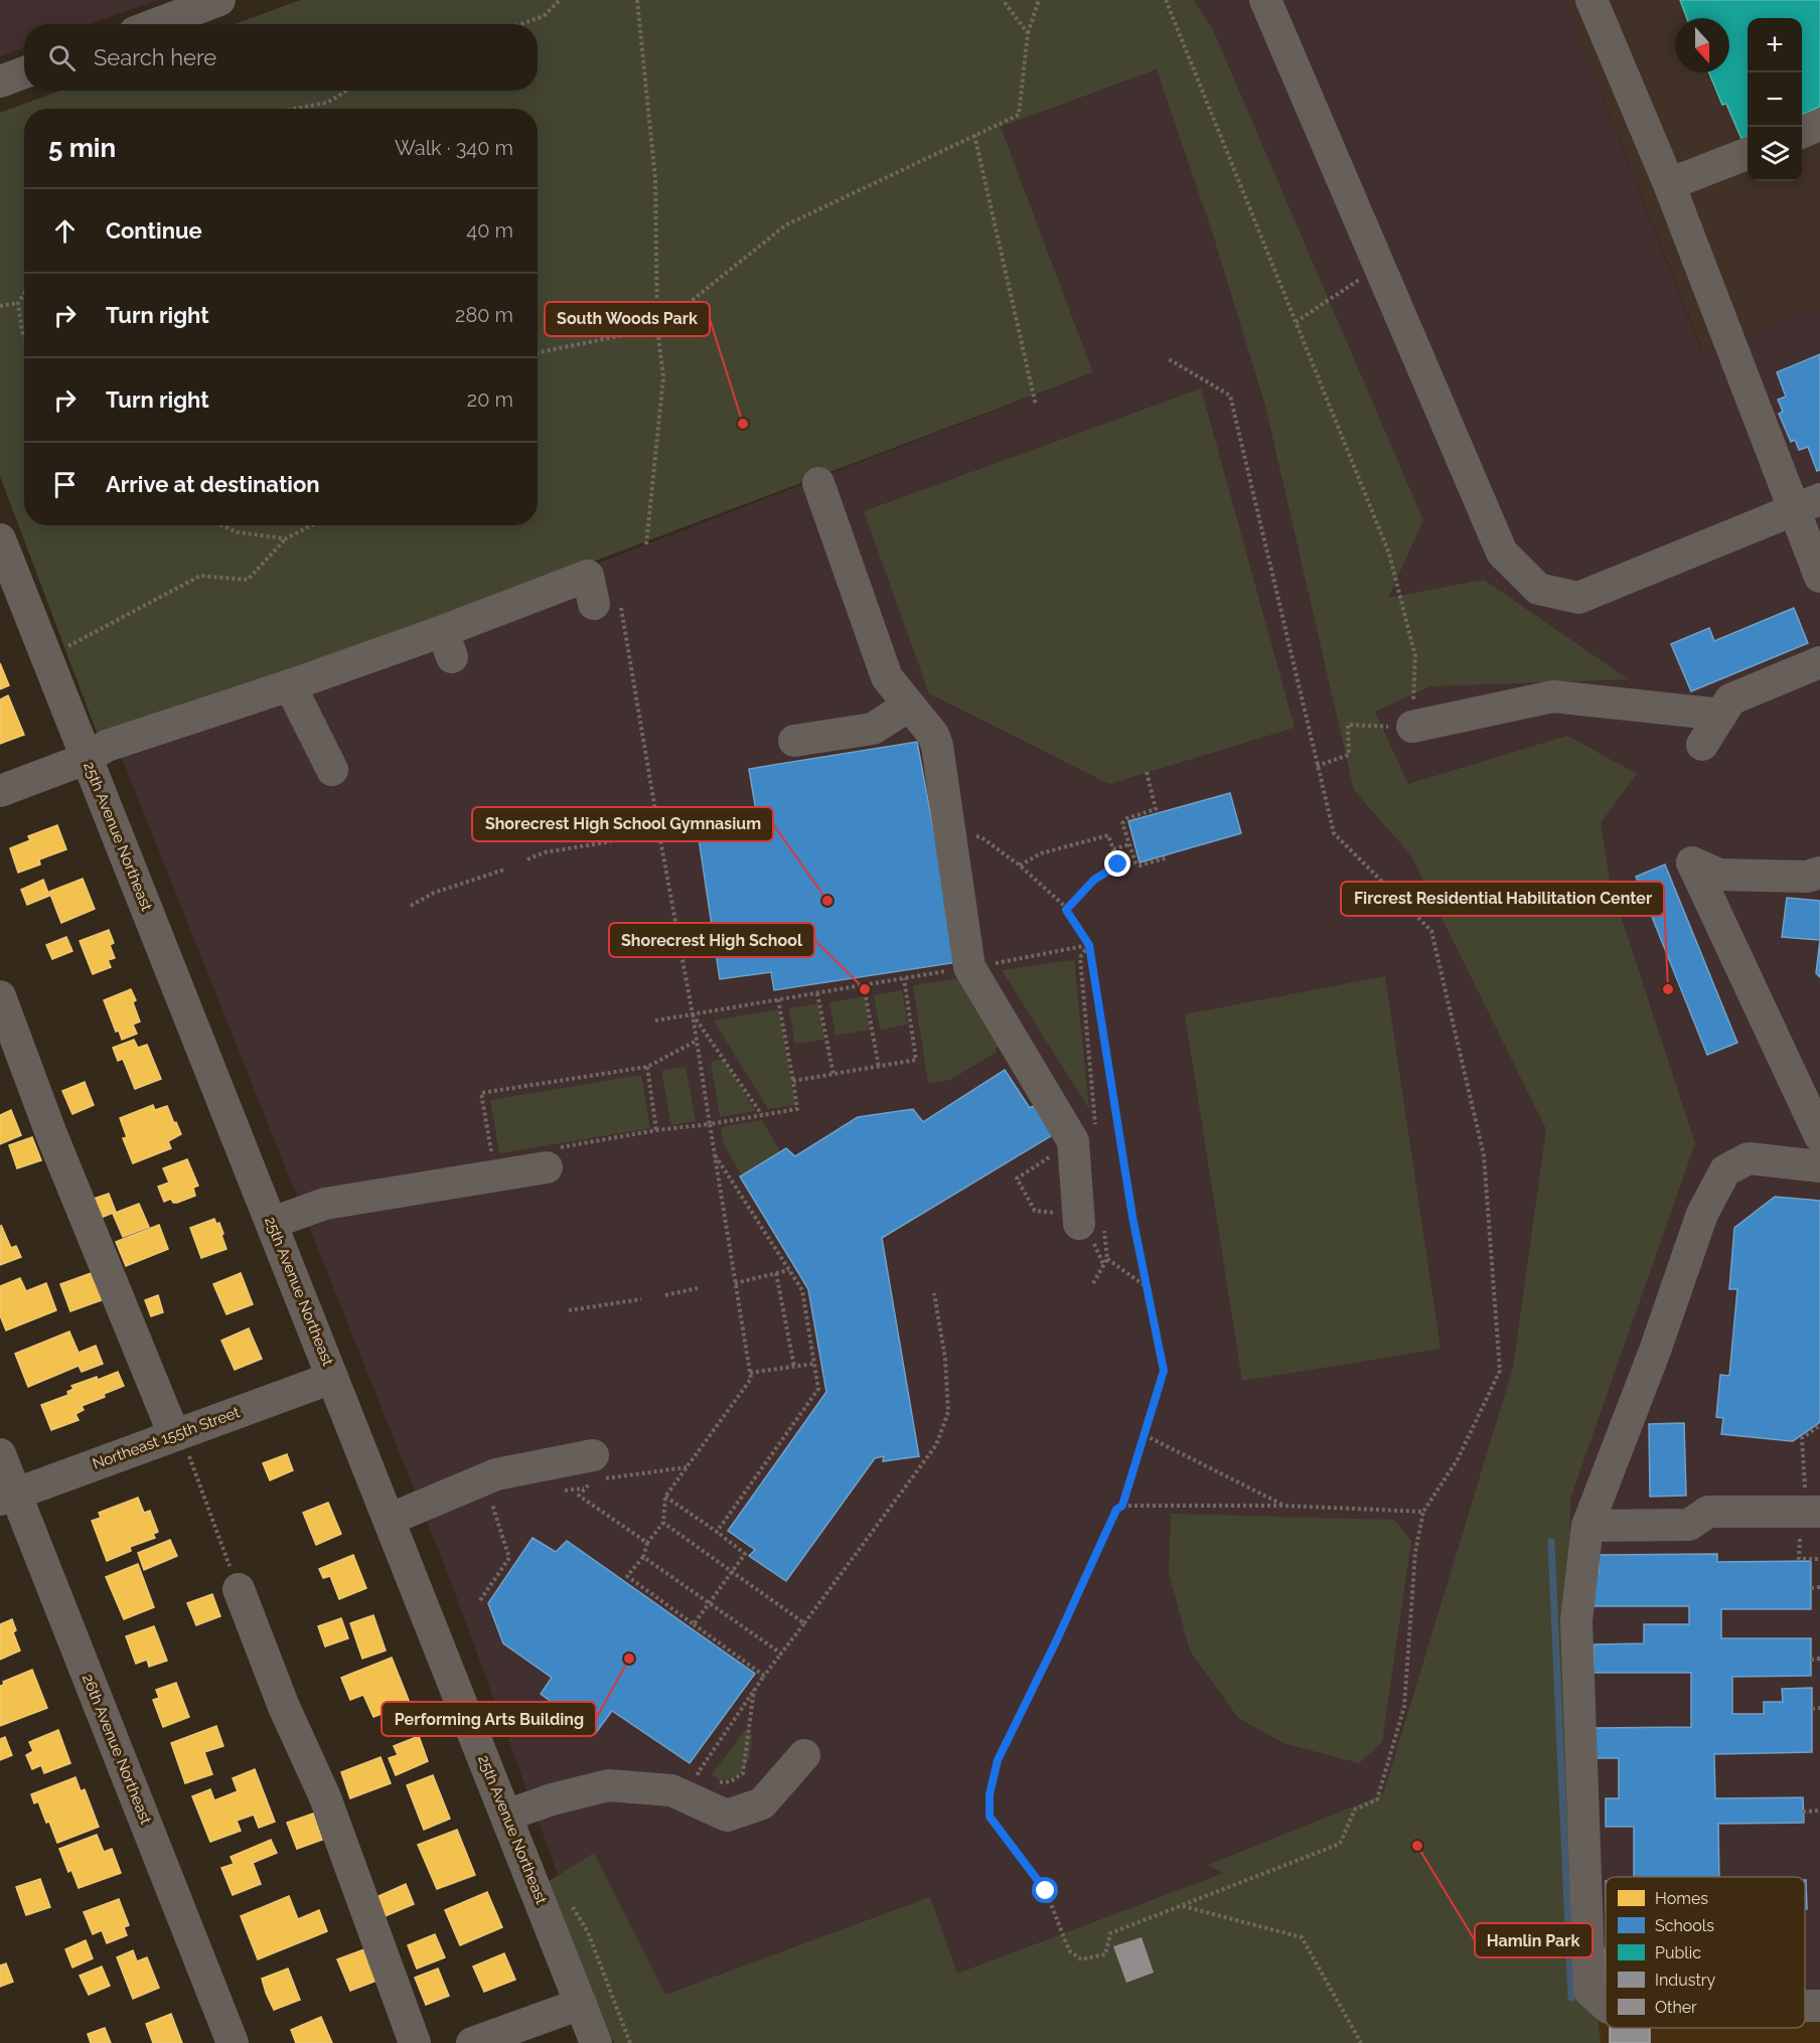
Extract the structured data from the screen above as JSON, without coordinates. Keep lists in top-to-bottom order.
{
  "streets": {
    "street": ["25th Avenue Northeast", "Northeast 155th Street", "26th Avenue Northeast"]
  },
  "crossings": [
    ["25th Avenue Northeast", "Northeast 155th Street"],
    ["Northeast 155th Street", "26th Avenue Northeast"]
  ],
  "places": [
    "South Woods Park",
    "Shorecrest High School Gymnasium",
    "Shorecrest High School",
    "Fircrest Residential Habilitation Center",
    "Performing Arts Building",
    "Hamlin Park"
  ],
  "legend": [
    "Homes",
    "Schools",
    "Public",
    "Industry",
    "Other"
  ],
  "north": "bottom",
  "page": {
    "map_buttons": ["+", "−"],
    "search": "Search here",
    "heading": ["5 min", "Walk · 340 m"],
    "list": [
      ["Continue", "40 m"],
      ["Turn right", "280 m"],
      ["Turn right", "20 m"],
      "Arrive at destination"
    ]
  }
}
